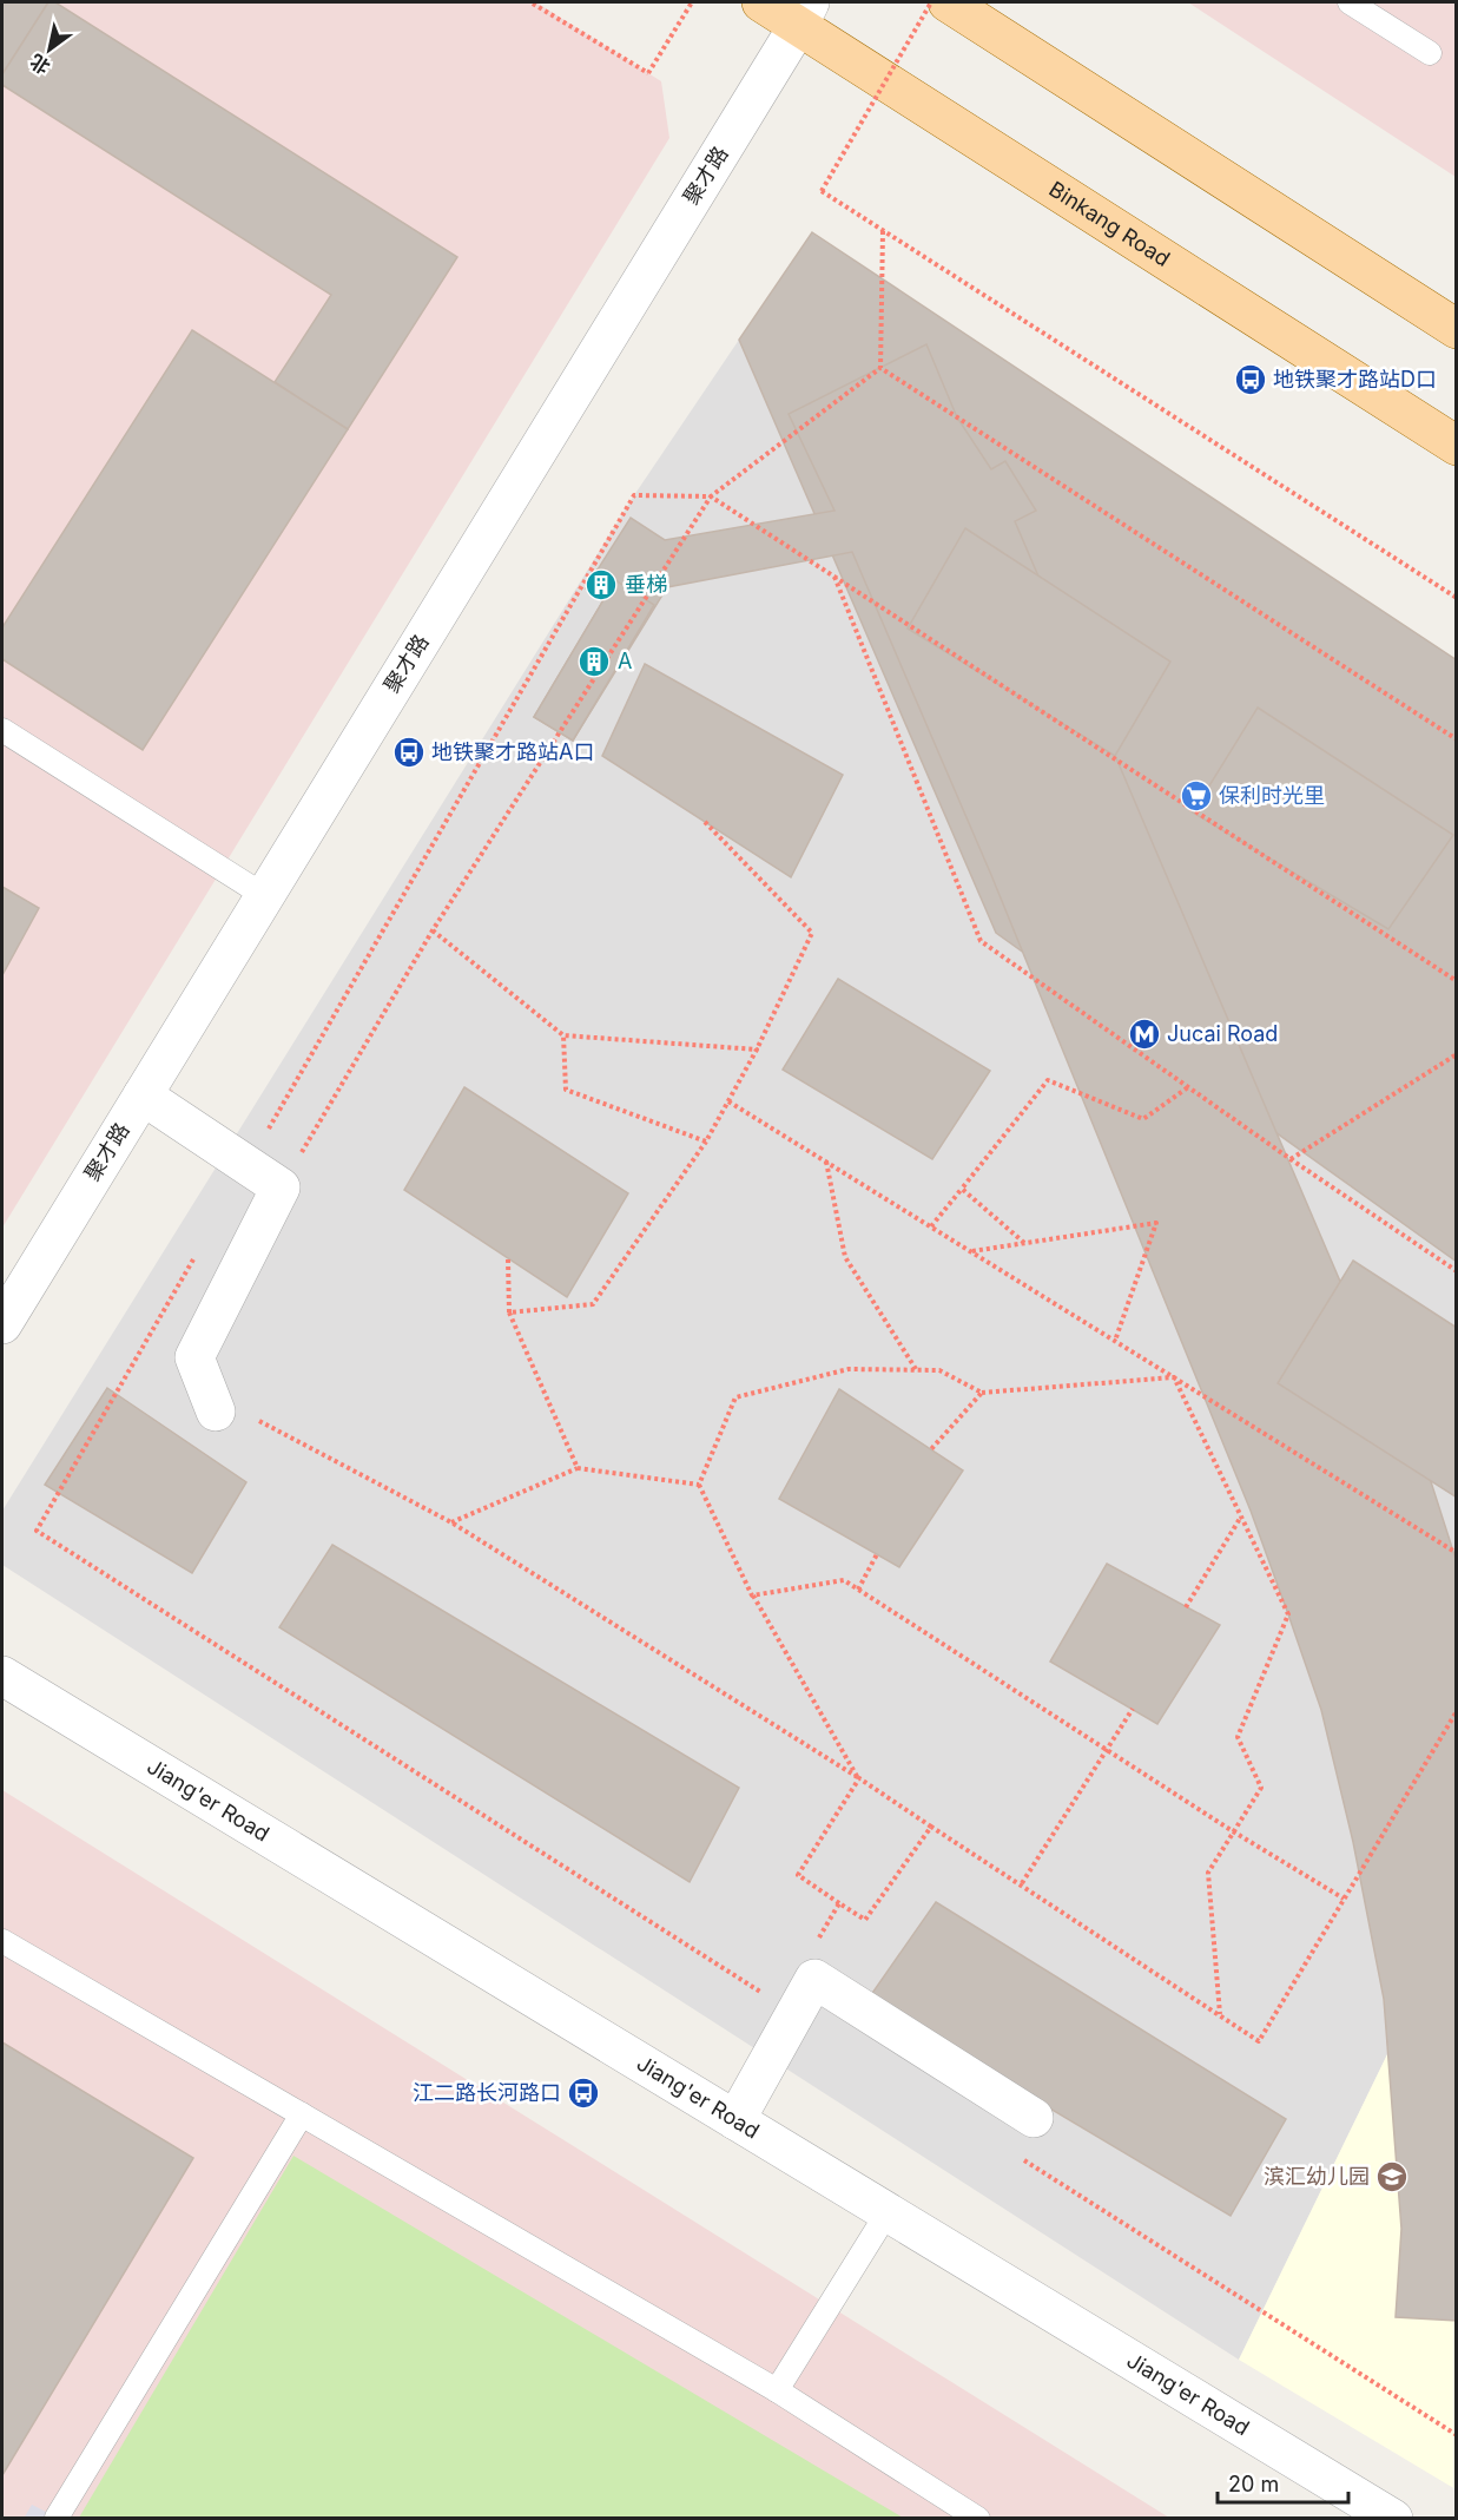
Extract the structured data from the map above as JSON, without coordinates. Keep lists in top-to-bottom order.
{
  "streets": {
    "main road": ["Binkang Road"],
    "street": ["聚才路", "Jiang'er Road"]
  },
  "crossings": [
    ["聚才路", "Binkang Road"]
  ],
  "places": {
    "bus stop": ["地铁聚才路站D口", "地铁聚才路站A口", "江二路长河路口"],
    "building": ["垂梯", "A"],
    "supermarket": ["保利时光里"],
    "metro station": ["Jucai Road"],
    "school or university": ["滨汇幼儿园"]
  },
  "scale_bar": "20 m",
  "north": "bottom left"
}
